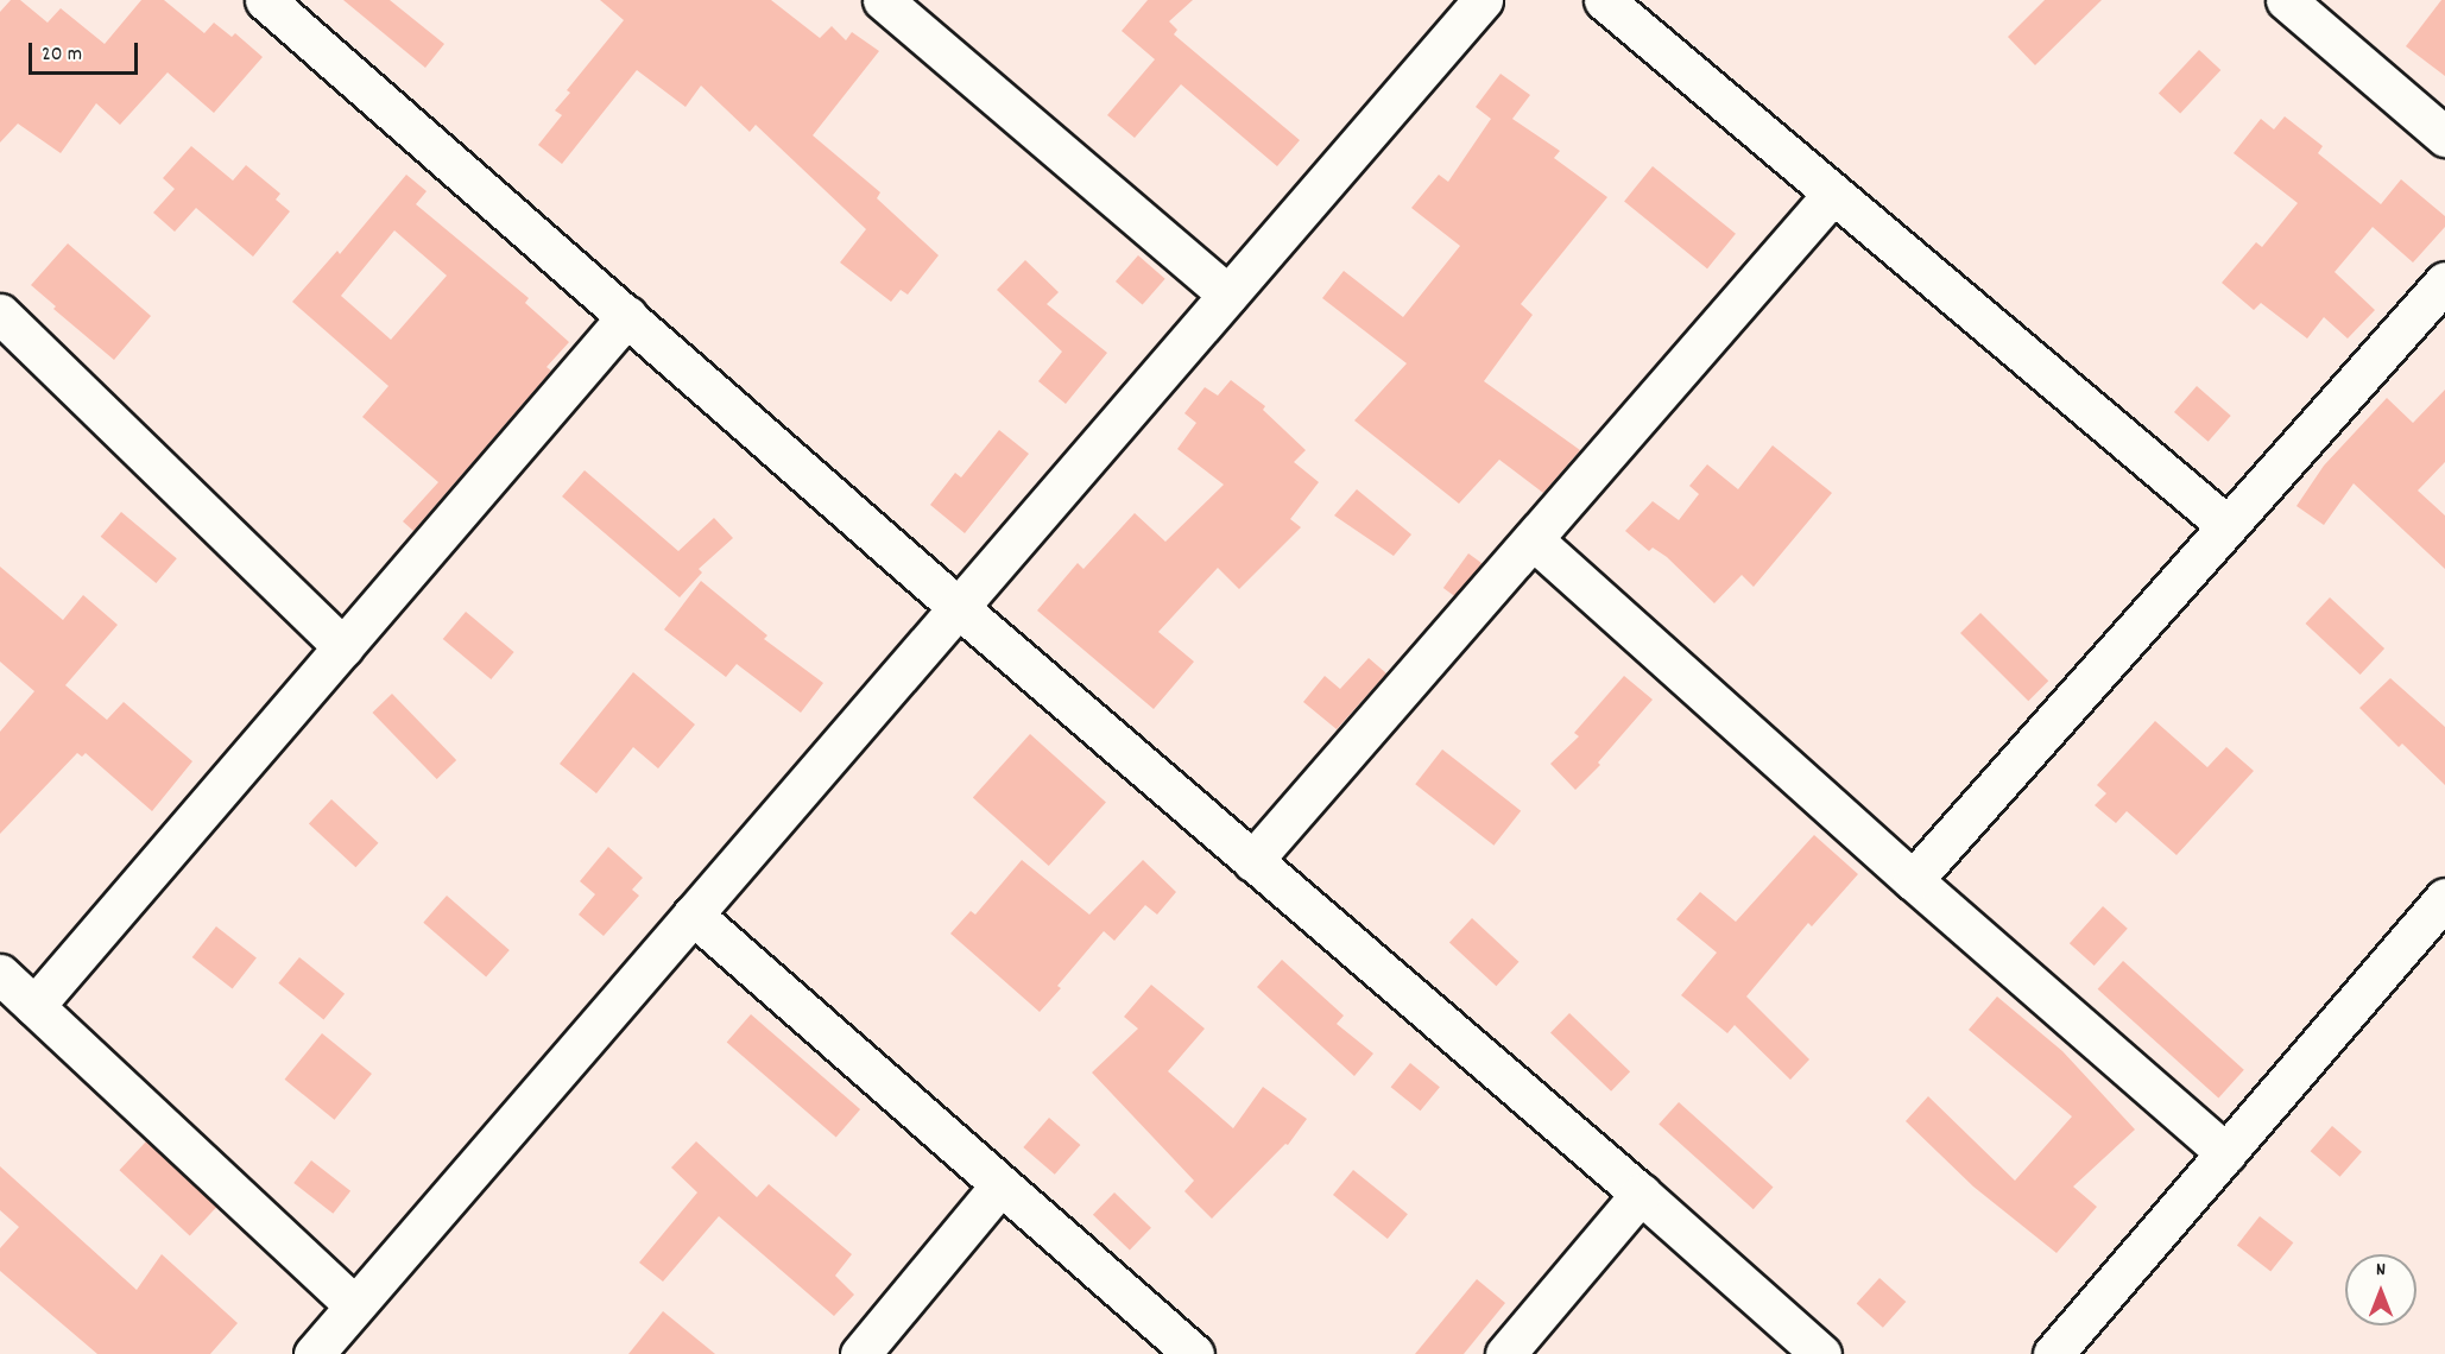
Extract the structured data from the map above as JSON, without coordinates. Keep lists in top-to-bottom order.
{
  "scale_bar": "20 m",
  "north": "top"
}
